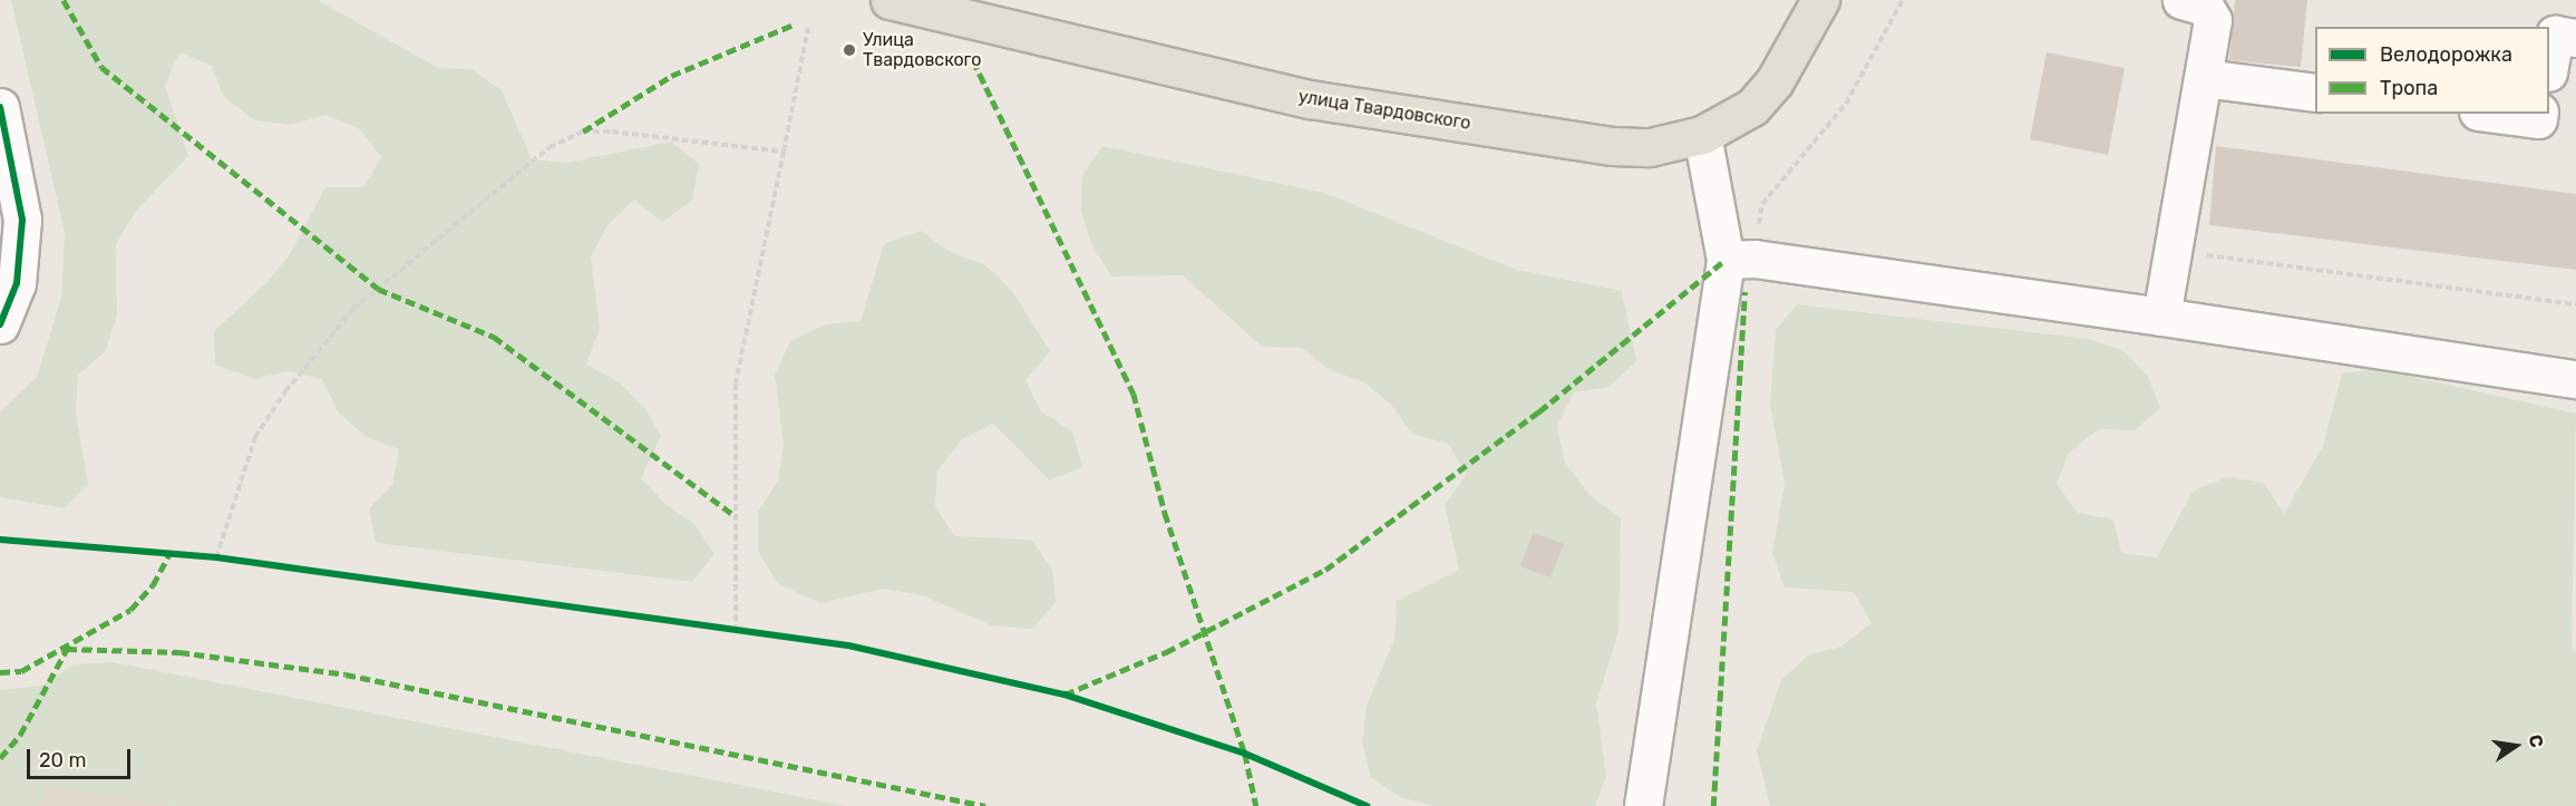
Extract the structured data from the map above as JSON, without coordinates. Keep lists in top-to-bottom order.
{
  "streets": {
    "main road": ["улица Твардовского"]
  },
  "places": ["Улица Твардовского"],
  "legend": ["Велодорожка", "Тропа"],
  "scale_bar": "20 m",
  "north": "right"
}
